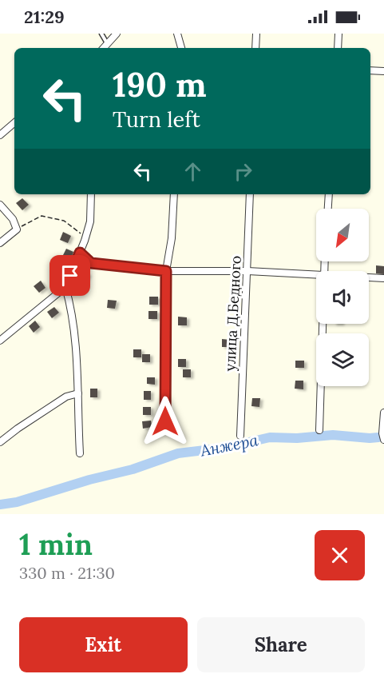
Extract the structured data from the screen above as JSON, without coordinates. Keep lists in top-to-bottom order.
{
  "streets": {
    "street": ["улица Д.Бедного"]
  },
  "water": ["Анжера"],
  "north": "bottom left",
  "page": {
    "status": "21:29",
    "turn": ["190 m", "Turn left"],
    "heading": ["1 min", "330 m · 21:30"],
    "buttons": ["Exit", "Share"]
  }
}
